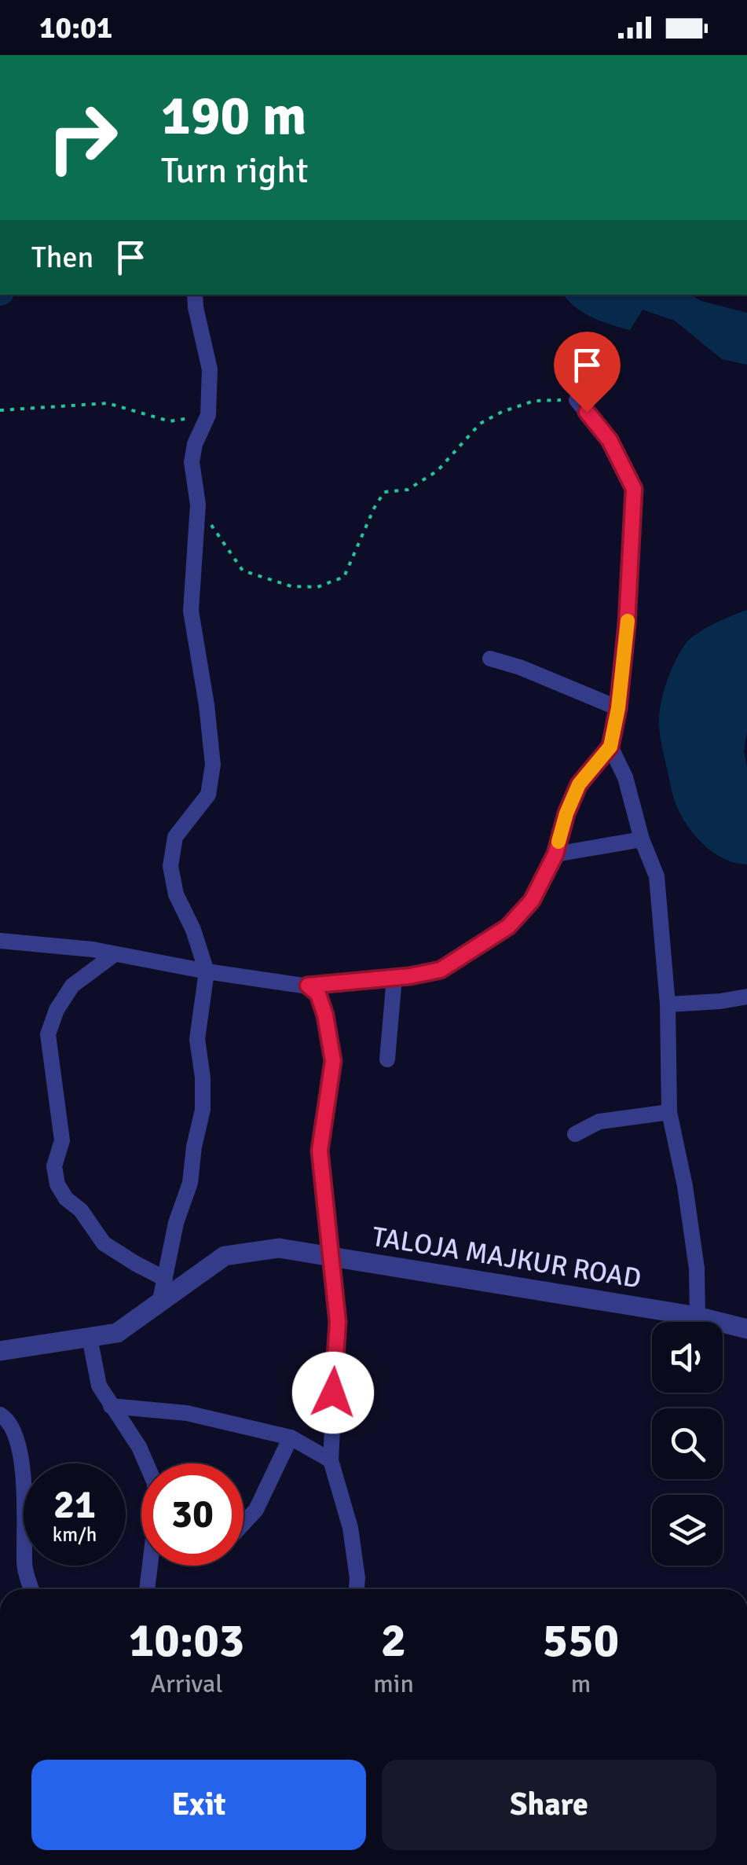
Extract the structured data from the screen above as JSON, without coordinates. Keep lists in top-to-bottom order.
{
  "streets": {
    "street": ["TALOJA MAJKUR ROAD"]
  },
  "page": {
    "status": "10:01",
    "turn": ["190 m", "Turn right"],
    "then": "Then",
    "speed": "21 km/h",
    "limit": "30",
    "eta": [
      "10:03",
      "Arrival",
      "2",
      "min",
      "550",
      "m"
    ],
    "buttons": ["Exit", "Share"]
  }
}
